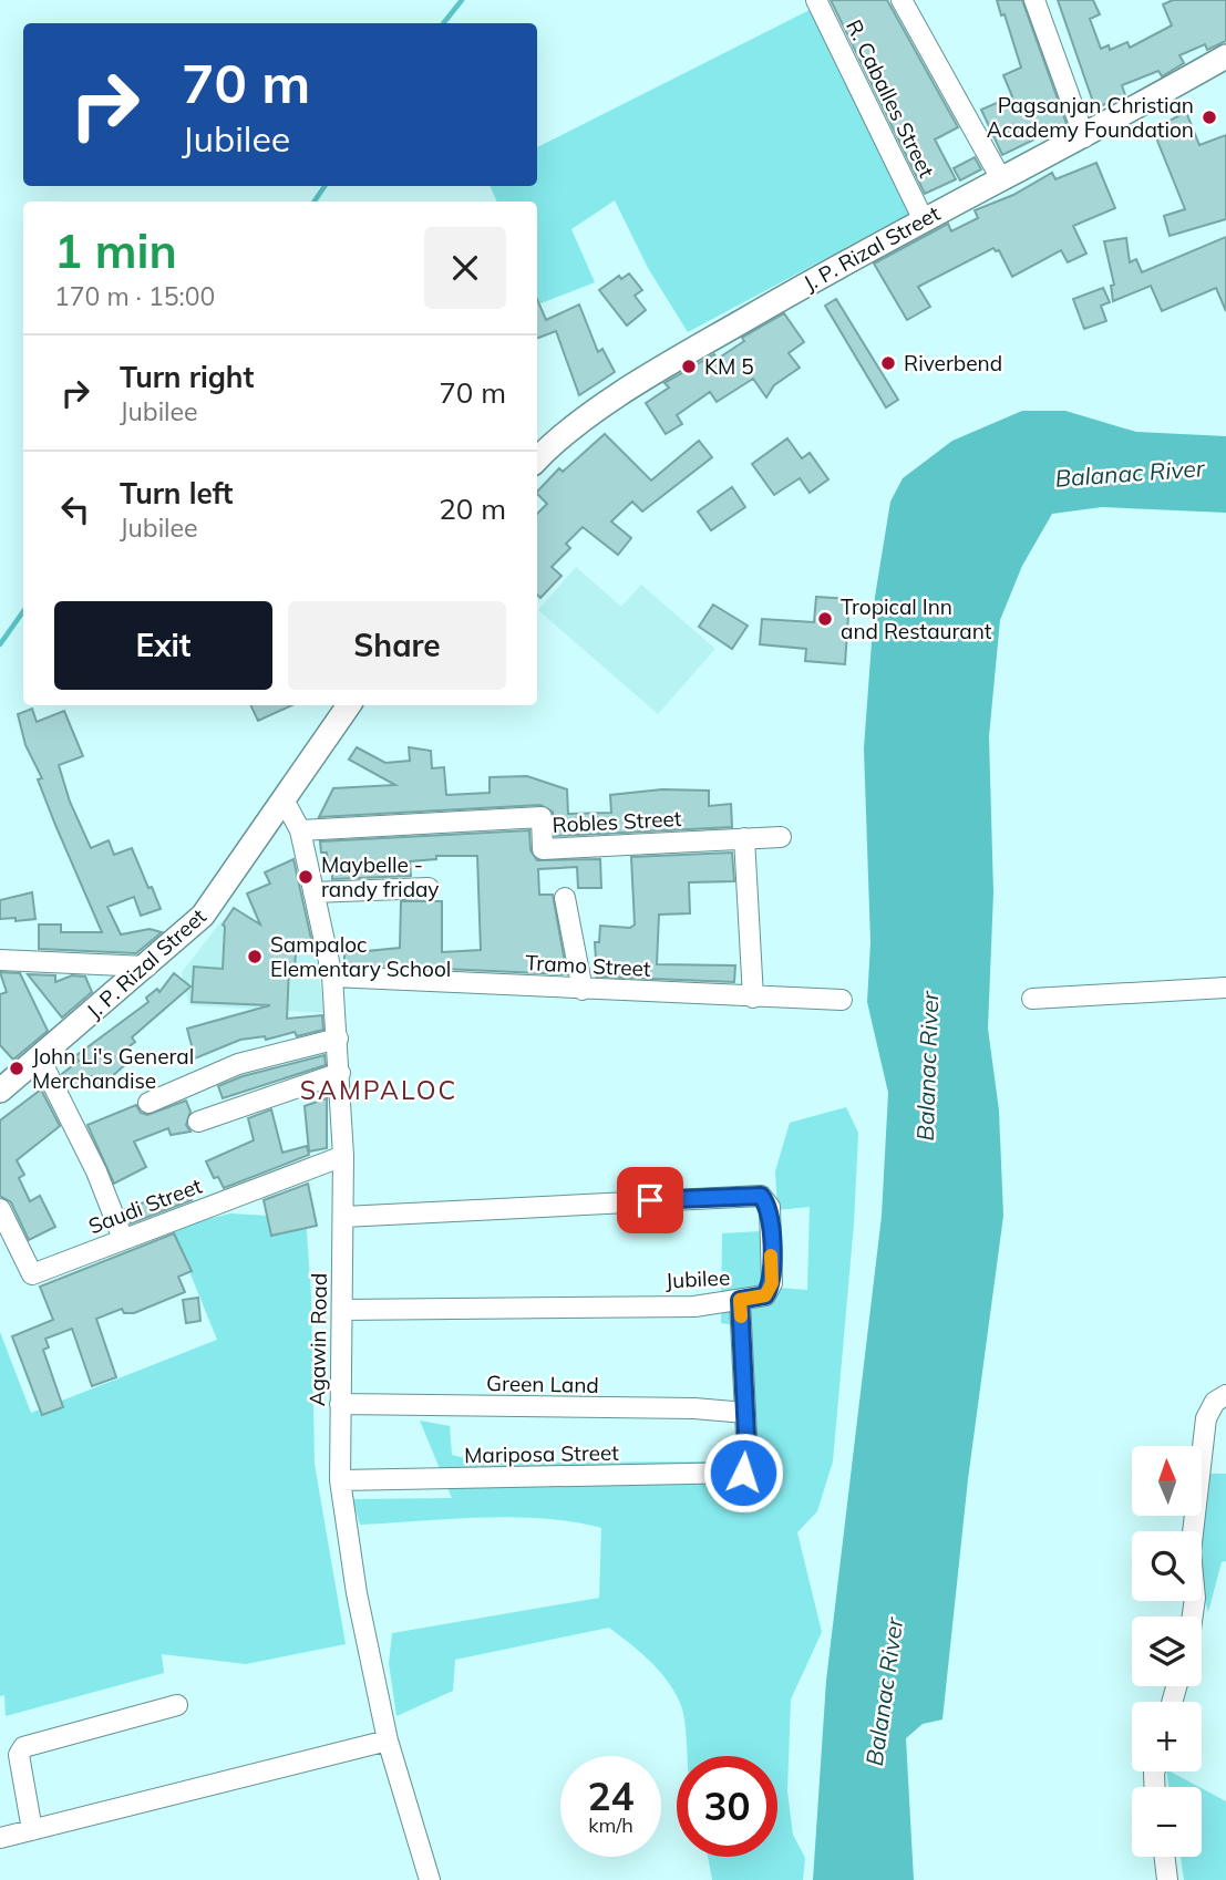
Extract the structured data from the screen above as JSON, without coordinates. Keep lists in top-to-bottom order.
{
  "streets": {
    "main road": ["J. P. Rizal Street"],
    "street": [
      "R. Caballes Street",
      "Robles Street",
      "Tramo Street",
      "Saudi Street",
      "Jubilee",
      "Agawin Road",
      "Green Land",
      "Mariposa Street"
    ]
  },
  "crossings": [
    ["R. Caballes Street", "J. P. Rizal Street"],
    ["J. P. Rizal Street", "Agawin Road"],
    ["Robles Street", "Agawin Road"],
    ["Tramo Street", "Agawin Road"],
    ["Saudi Street", "Agawin Road"],
    ["Jubilee", "Agawin Road"],
    ["Agawin Road", "Green Land"],
    ["Agawin Road", "Mariposa Street"],
    ["Green Land", "Mariposa Street"]
  ],
  "districts": ["SAMPALOC"],
  "water": ["Balanac River"],
  "places": [
    "Pagsanjan Christian Academy Foundation",
    "Riverbend",
    "KM 5",
    "Tropical Inn and Restaurant",
    "Maybelle - randy friday",
    "Sampaloc Elementary School",
    "John Li's General Merchandise"
  ],
  "north": "top",
  "page": {
    "turn": ["70 m", "Jubilee"],
    "heading": ["1 min", "170 m · 15:00"],
    "list": [
      {
        "name": "Turn right",
        "note": "Jubilee",
        "value": "70 m"
      },
      {
        "name": "Turn left",
        "note": "Jubilee",
        "value": "20 m"
      }
    ],
    "buttons": ["Exit", "Share"],
    "map_buttons": ["+", "−"],
    "speed": "24 km/h",
    "limit": "30"
  }
}
